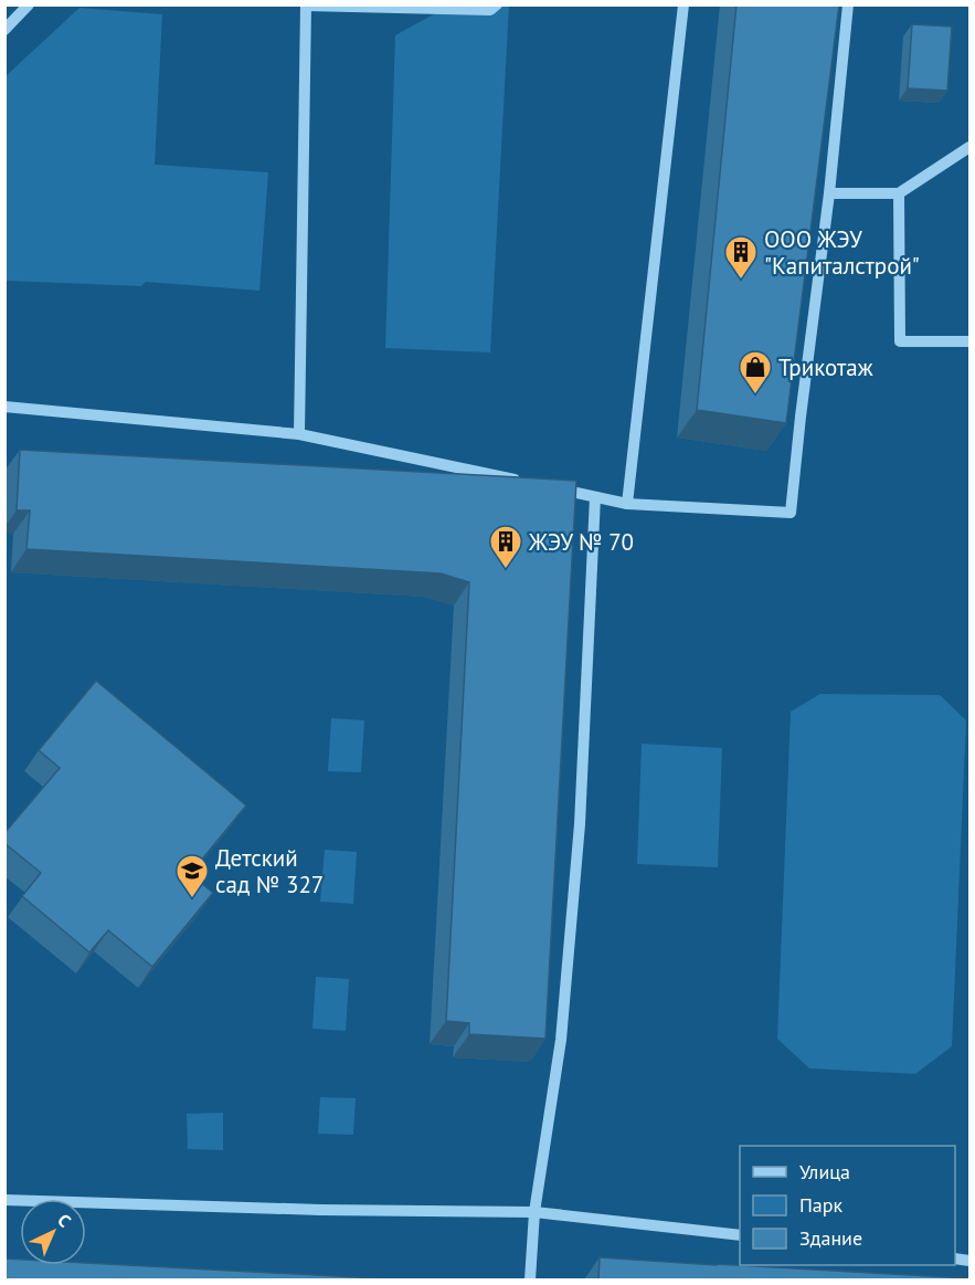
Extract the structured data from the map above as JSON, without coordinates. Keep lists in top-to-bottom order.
{
  "places": {
    "building": ["ООО ЖЭУ \"Капиталстрой\"", "ЖЭУ № 70"],
    "shop": ["Трикотаж"],
    "school or university": ["Детский сад № 327"]
  },
  "legend": ["Улица", "Парк", "Здание"],
  "north": "top right"
}
